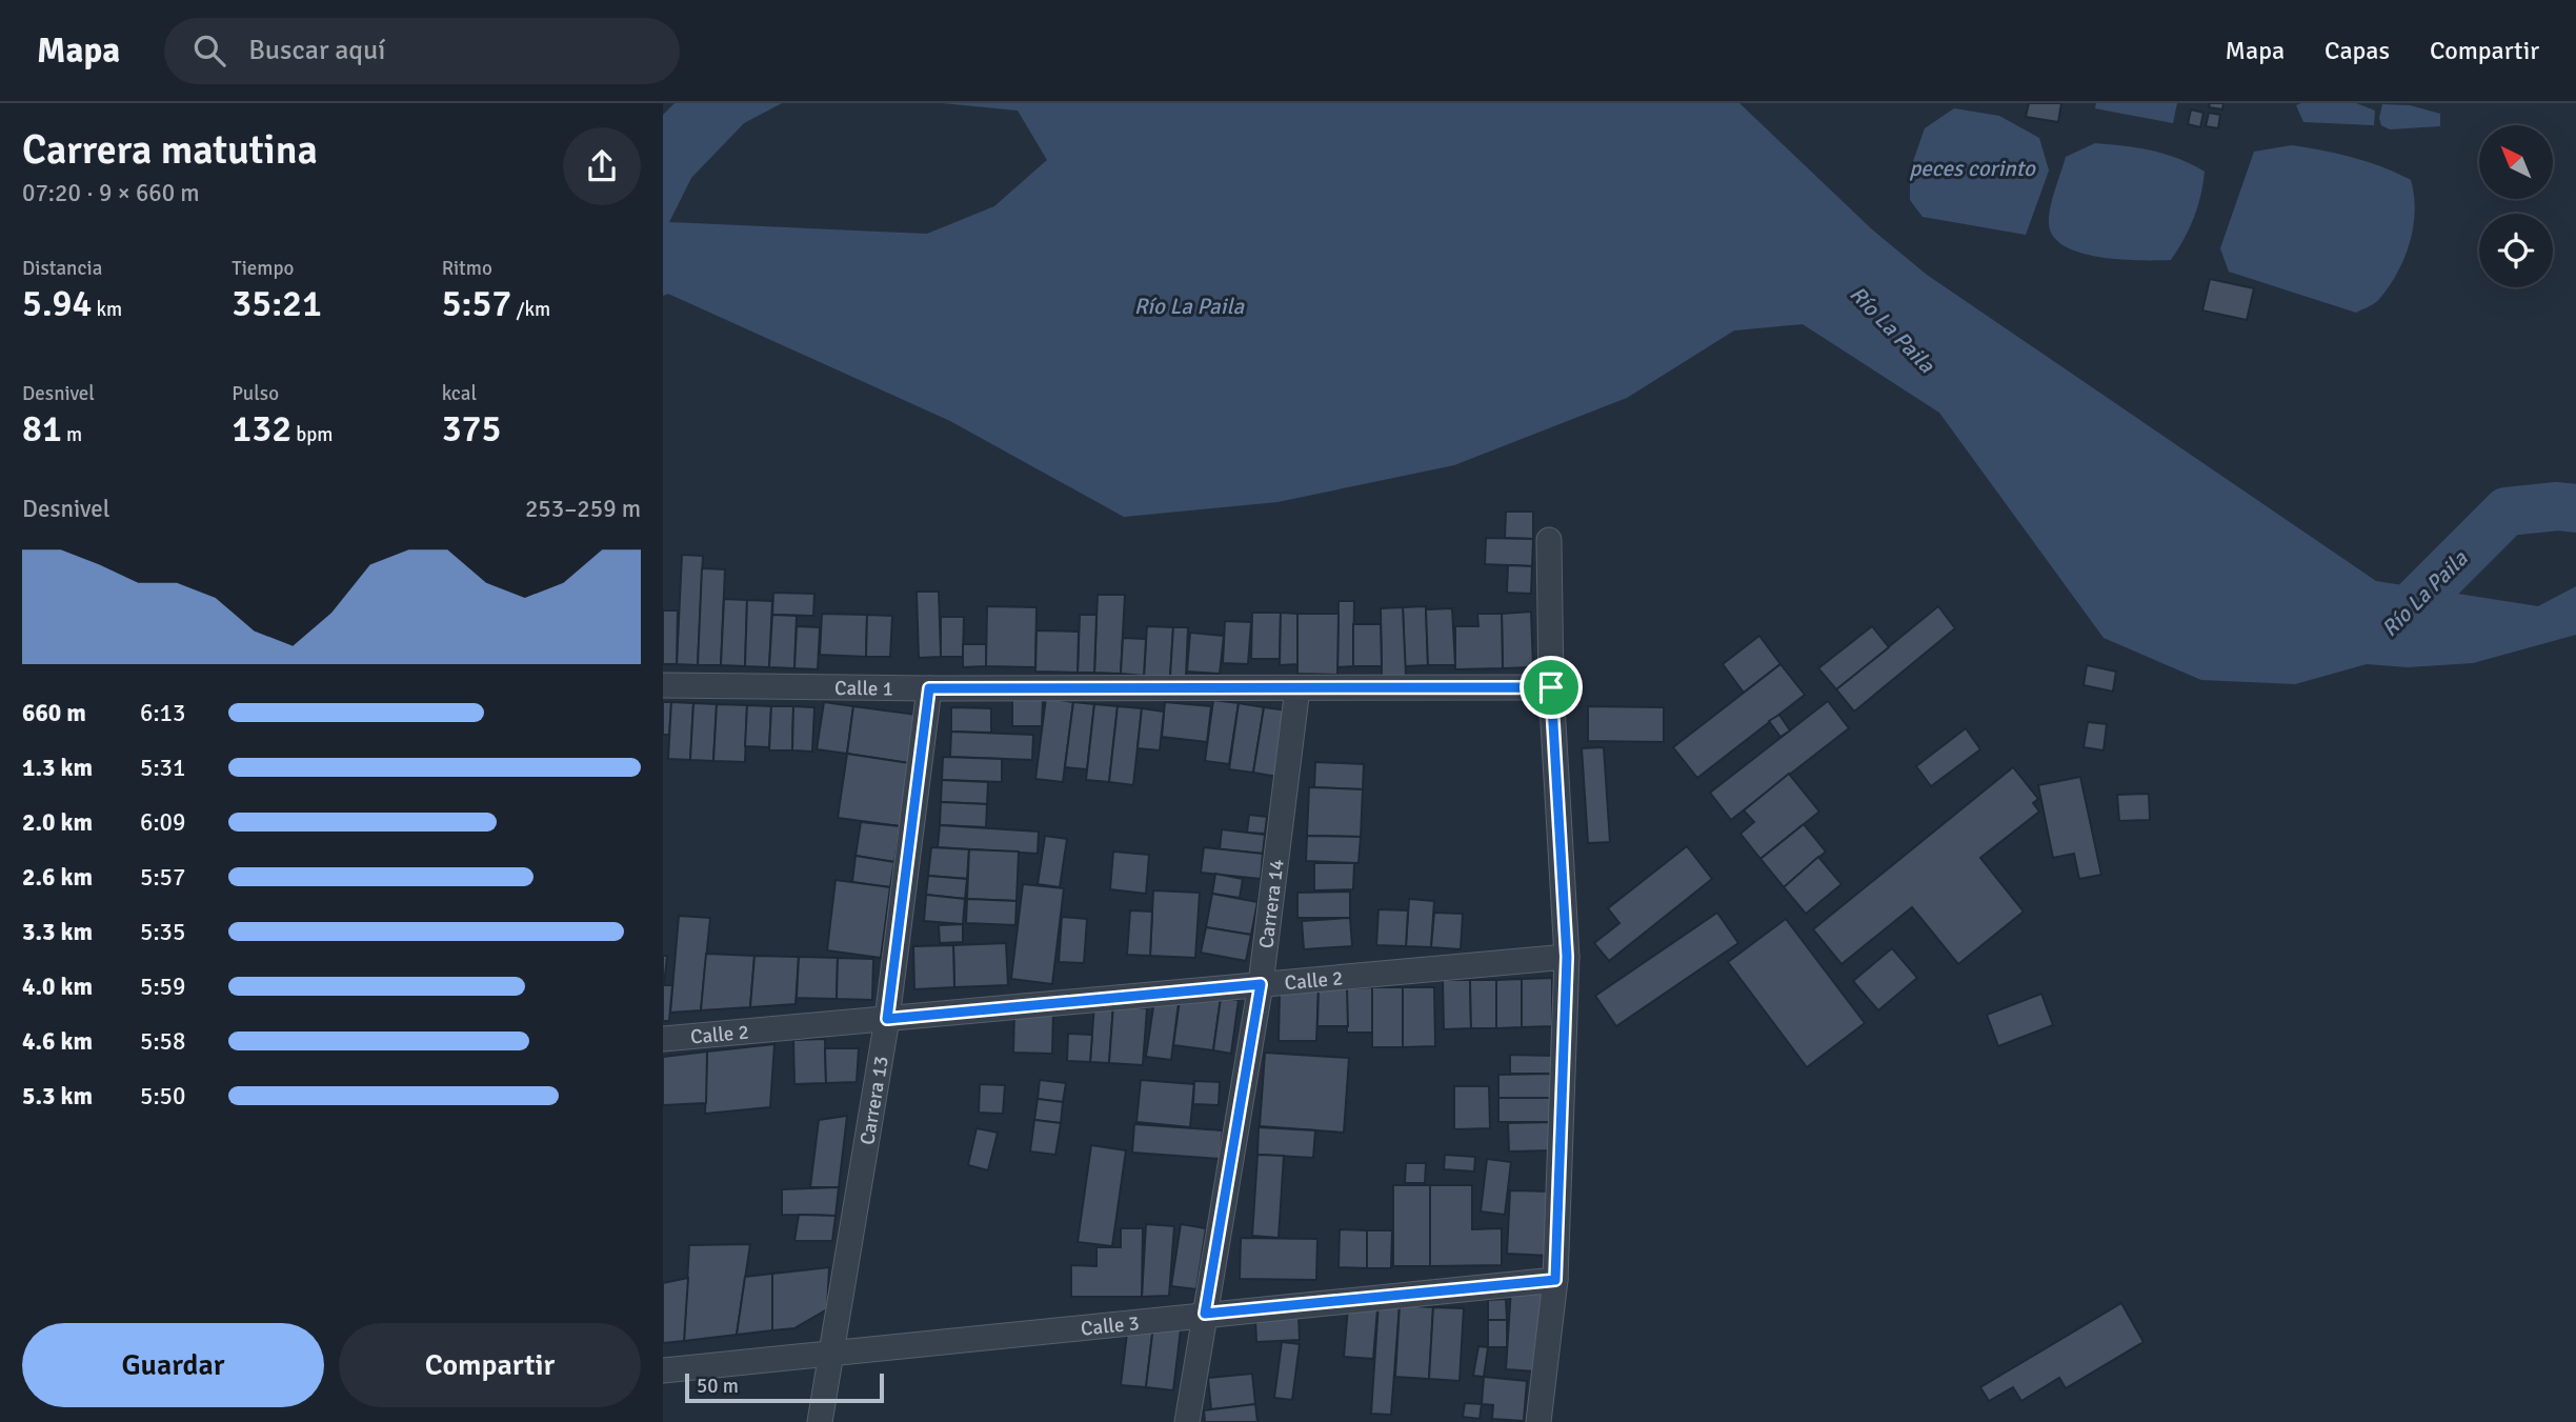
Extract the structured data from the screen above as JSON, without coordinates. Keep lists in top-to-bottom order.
{
  "streets": {
    "street": [
      "Calle 1",
      "Carrera 14",
      "Calle 2",
      "Carrera 13",
      "Calle 3"
    ]
  },
  "crossings": [
    ["Calle 1", "Carrera 14"],
    ["Calle 1", "Carrera 13"],
    ["Carrera 14", "Calle 2"],
    ["Carrera 14", "Calle 3"],
    ["Calle 2", "Carrera 13"],
    ["Carrera 13", "Calle 3"]
  ],
  "water": ["peces corinto", "Río La Paila"],
  "scale_bar": "50 m",
  "north": "top left",
  "page": {
    "header": "Mapa",
    "search": "Buscar aquí",
    "nav": ["Mapa", "Capas", "Compartir"],
    "heading": ["Carrera matutina", "07:20 · 9 × 660 m"],
    "stats": [
      ["Distancia", "5.94 km"],
      ["Tiempo", "35:21"],
      ["Ritmo", "5:57 /km"],
      ["Desnivel", "81 m"],
      ["Pulso", "132 bpm"],
      ["kcal", "375"]
    ],
    "chart": ["Desnivel", "253–259 m"],
    "list": [
      {
        "name": "660 m",
        "note": "6:13"
      },
      {
        "name": "1.3 km",
        "note": "5:31"
      },
      {
        "name": "2.0 km",
        "note": "6:09"
      },
      {
        "name": "2.6 km",
        "note": "5:57"
      },
      {
        "name": "3.3 km",
        "note": "5:35"
      },
      {
        "name": "4.0 km",
        "note": "5:59"
      },
      {
        "name": "4.6 km",
        "note": "5:58"
      },
      {
        "name": "5.3 km",
        "note": "5:50"
      }
    ],
    "buttons": ["Guardar", "Compartir"],
    "scale": "50 m"
  }
}
